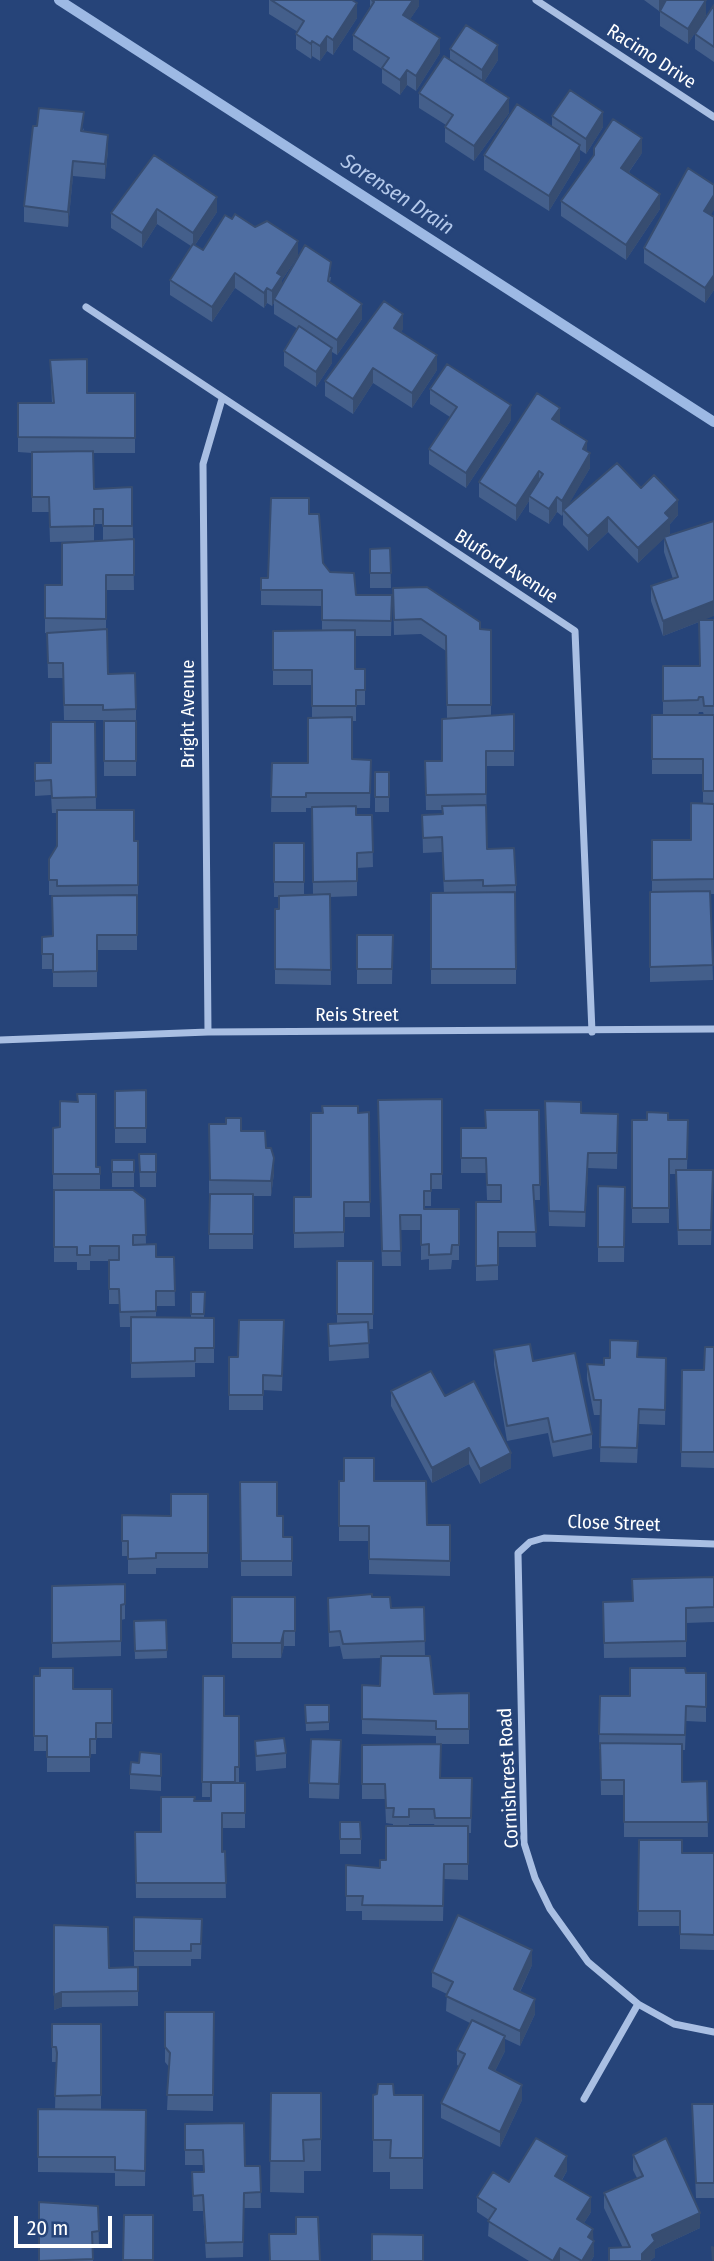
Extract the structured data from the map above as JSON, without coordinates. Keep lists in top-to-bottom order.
{
  "streets": {
    "street": [
      "Racimo Drive",
      "Bluford Avenue",
      "Bright Avenue",
      "Reis Street",
      "Close Street",
      "Cornishcrest Road"
    ]
  },
  "crossings": [
    ["Bluford Avenue", "Bright Avenue"],
    ["Bluford Avenue", "Reis Street"],
    ["Bright Avenue", "Reis Street"],
    ["Close Street", "Cornishcrest Road"]
  ],
  "water": ["Sorensen Drain"],
  "scale_bar": "20 m"
}
